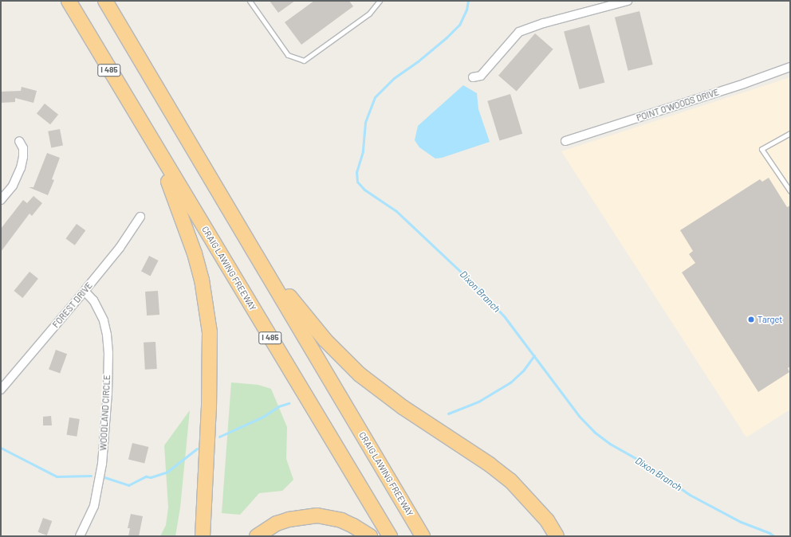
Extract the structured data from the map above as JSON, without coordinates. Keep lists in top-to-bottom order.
{
  "streets": {
    "highway": ["I 485", "CRAIG LAWING FREEWAY"],
    "street": ["POINT O'WOODS DRIVE", "FOREST DRIVE", "WOODLAND CIRCLE"]
  },
  "crossings": [
    ["FOREST DRIVE", "WOODLAND CIRCLE"]
  ],
  "water": ["Dixon Branch"],
  "places": ["Target"]
}
